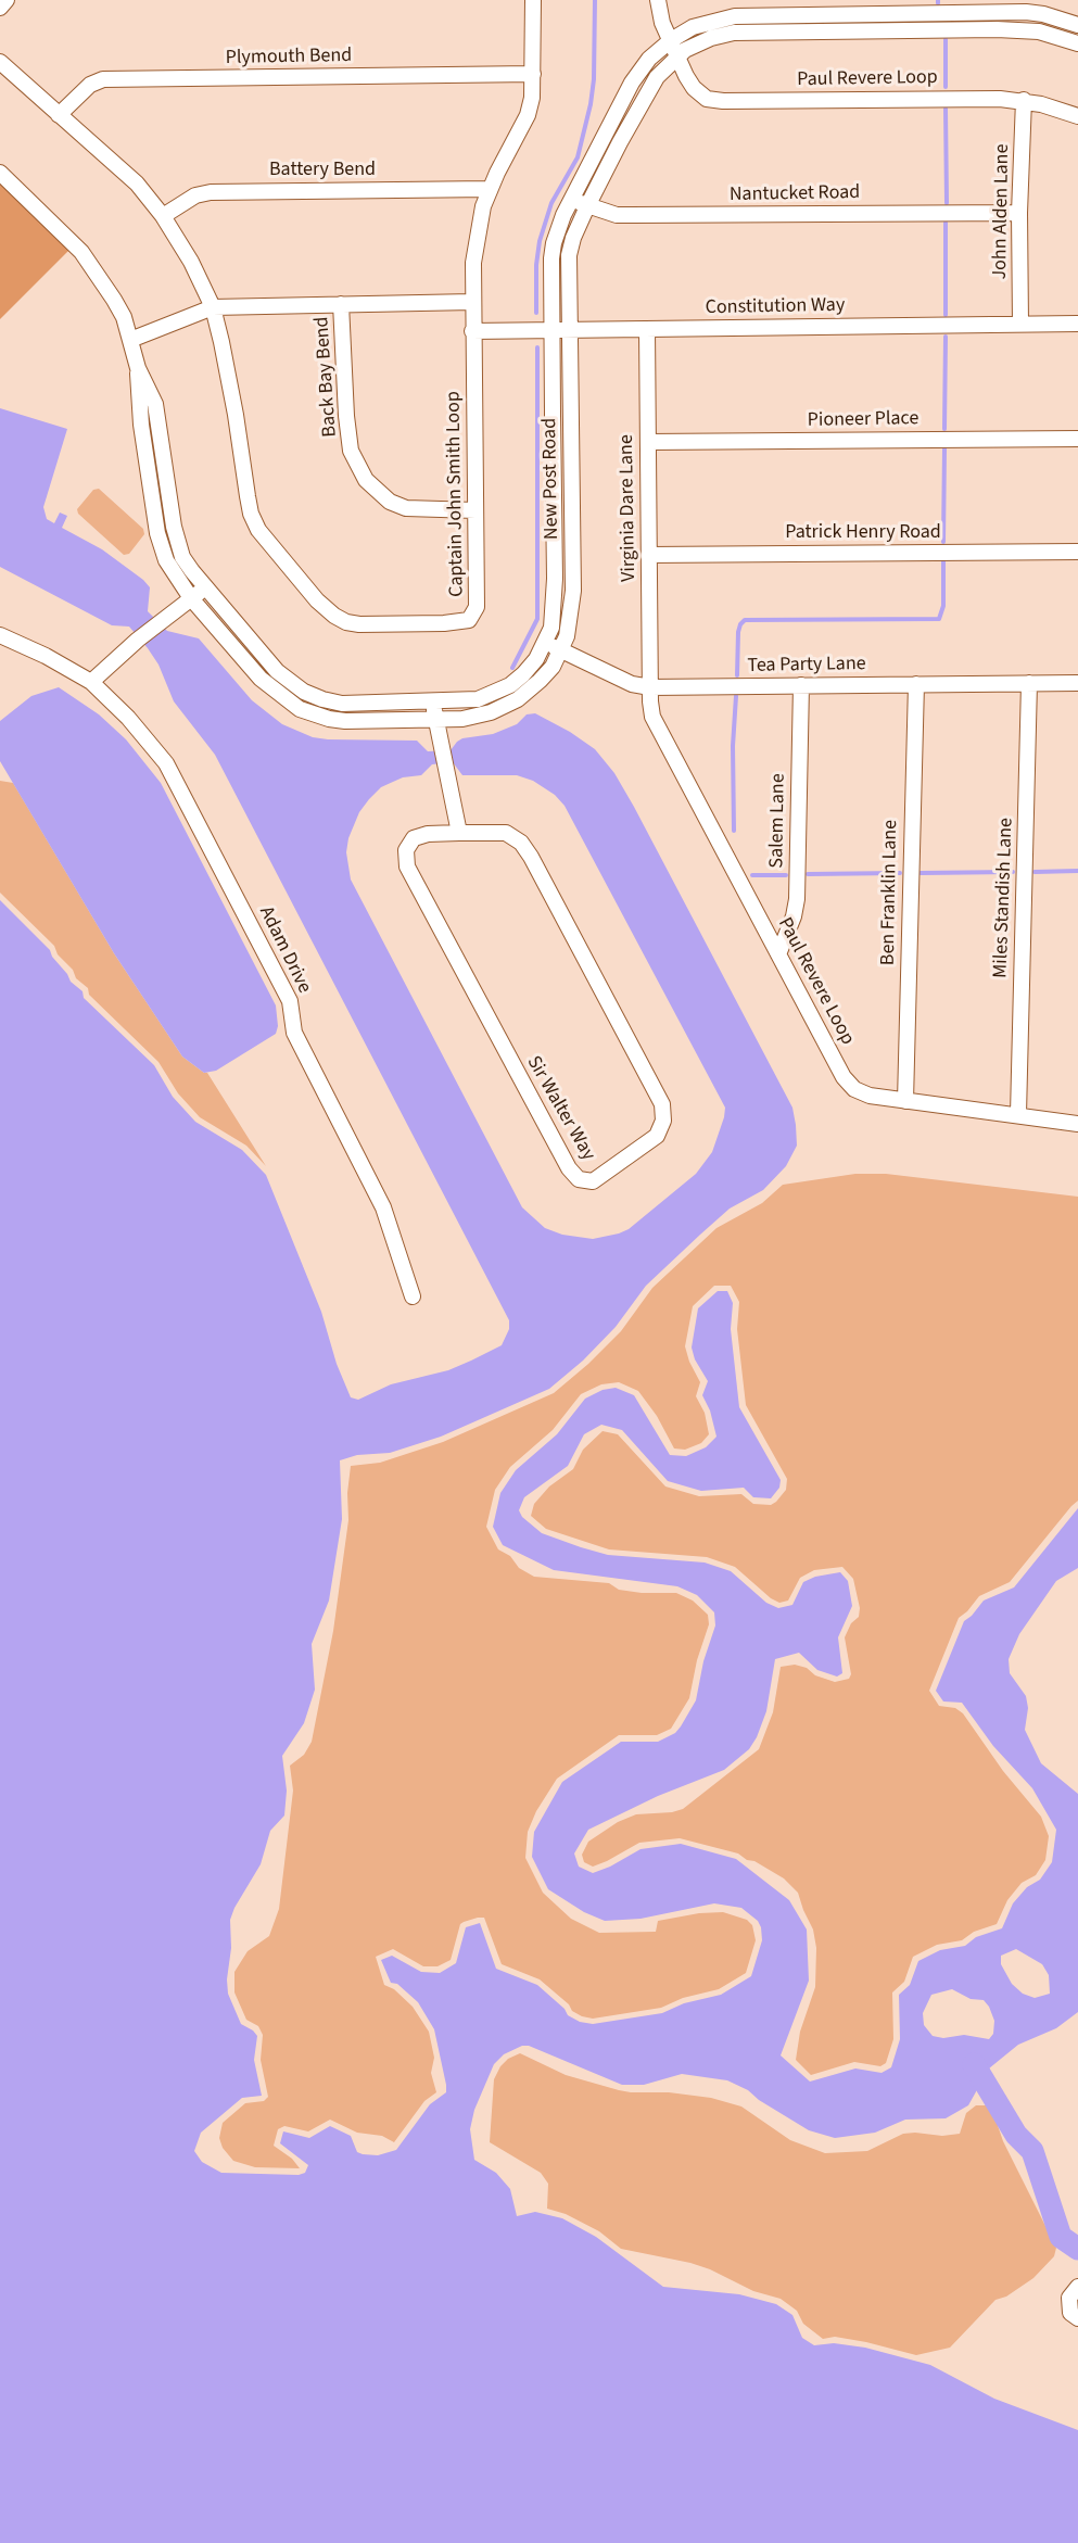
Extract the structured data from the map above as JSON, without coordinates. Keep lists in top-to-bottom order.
{
  "streets": {
    "street": [
      "Plymouth Bend",
      "Paul Revere Loop",
      "Battery Bend",
      "Nantucket Road",
      "John Alden Lane",
      "Constitution Way",
      "Back Bay Bend",
      "Pioneer Place",
      "New Post Road",
      "Captain John Smith Loop",
      "Virginia Dare Lane",
      "Patrick Henry Road",
      "Tea Party Lane",
      "Salem Lane",
      "Ben Franklin Lane",
      "Miles Standish Lane",
      "Adam Drive",
      "Sir Walter Way"
    ]
  },
  "crossings": [
    ["Plymouth Bend", "Captain John Smith Loop"],
    ["Paul Revere Loop", "John Alden Lane"],
    ["Paul Revere Loop", "New Post Road"],
    ["Paul Revere Loop", "Virginia Dare Lane"],
    ["Paul Revere Loop", "Tea Party Lane"],
    ["Paul Revere Loop", "Salem Lane"],
    ["Paul Revere Loop", "Ben Franklin Lane"],
    ["Paul Revere Loop", "Miles Standish Lane"],
    ["Battery Bend", "Captain John Smith Loop"],
    ["Nantucket Road", "John Alden Lane"],
    ["Nantucket Road", "New Post Road"],
    ["John Alden Lane", "Constitution Way"],
    ["Constitution Way", "New Post Road"],
    ["Constitution Way", "Captain John Smith Loop"],
    ["Constitution Way", "Virginia Dare Lane"],
    ["Back Bay Bend", "Captain John Smith Loop"],
    ["Pioneer Place", "Virginia Dare Lane"],
    ["New Post Road", "Tea Party Lane"],
    ["Virginia Dare Lane", "Patrick Henry Road"],
    ["Virginia Dare Lane", "Tea Party Lane"],
    ["Tea Party Lane", "Salem Lane"],
    ["Tea Party Lane", "Ben Franklin Lane"],
    ["Tea Party Lane", "Miles Standish Lane"]
  ]
}
